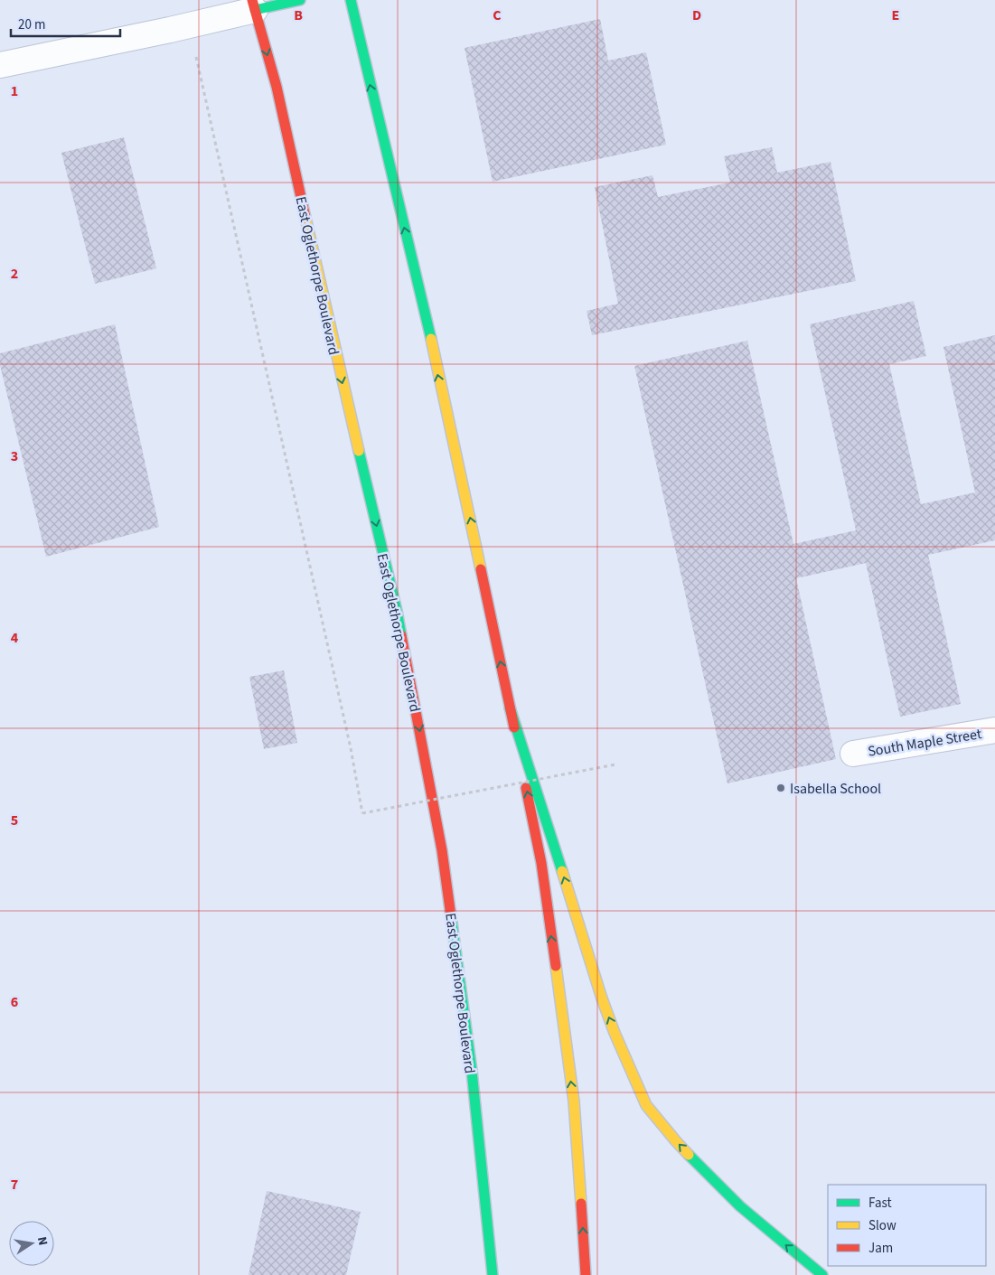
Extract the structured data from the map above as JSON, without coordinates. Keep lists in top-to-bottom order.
{
  "streets": {
    "main road": ["East Oglethorpe Boulevard"],
    "street": ["South Maple Street"]
  },
  "one_way": ["East Oglethorpe Boulevard"],
  "places": ["Isabella School"],
  "legend": ["Fast", "Slow", "Jam"],
  "scale_bar": "20 m",
  "north": "right",
  "grid": {
    "columns": [
      "B",
      "C",
      "D",
      "E"
    ],
    "rows": [
      "1",
      "2",
      "3",
      "4",
      "5",
      "6",
      "7"
    ]
  }
}
